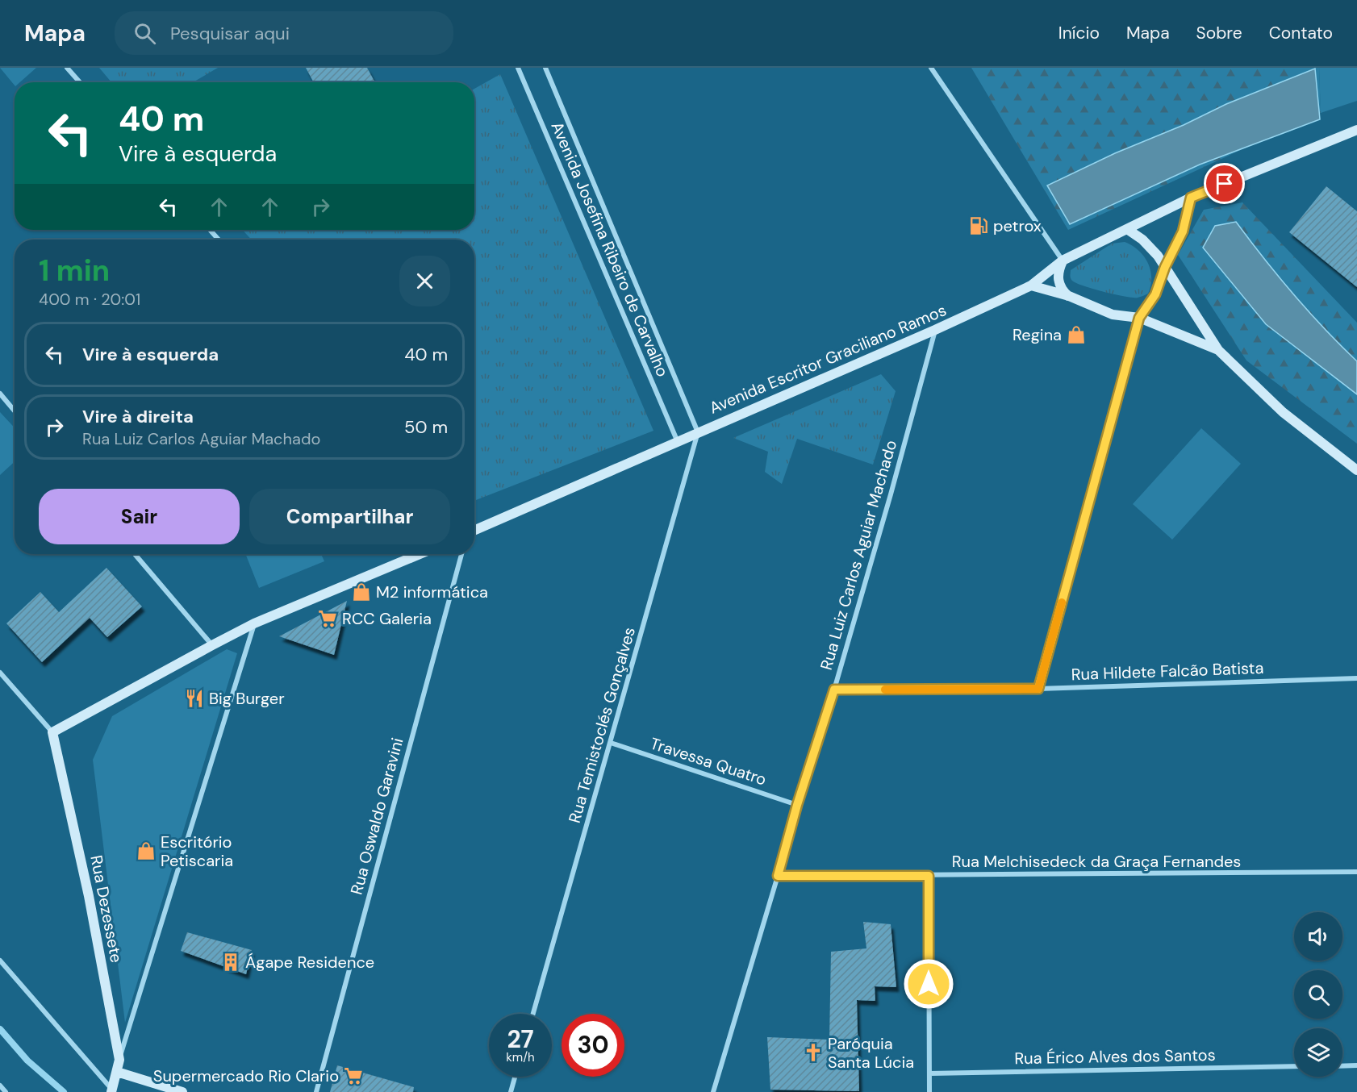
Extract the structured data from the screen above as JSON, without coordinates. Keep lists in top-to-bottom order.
{
  "streets": {
    "street": [
      "Avenida Josefina Ribeiro de Carvalho",
      "Avenida Escritor Graciliano Ramos",
      "Rua Luiz Carlos Aguiar Machado",
      "Rua Hildete Falcão Batista",
      "Rua Temistoclés Gonçalves",
      "Travessa Quatro",
      "Rua Oswaldo Garavini",
      "Rua Melchisedeck da Graça Fernandes",
      "Rua Dezessete",
      "Rua Érico Alves dos Santos"
    ]
  },
  "crossings": [
    ["Avenida Josefina Ribeiro de Carvalho", "Avenida Escritor Graciliano Ramos"],
    ["Avenida Josefina Ribeiro de Carvalho", "Rua Temistoclés Gonçalves"],
    ["Avenida Escritor Graciliano Ramos", "Rua Luiz Carlos Aguiar Machado"],
    ["Avenida Escritor Graciliano Ramos", "Rua Temistoclés Gonçalves"],
    ["Rua Luiz Carlos Aguiar Machado", "Rua Hildete Falcão Batista"],
    ["Rua Luiz Carlos Aguiar Machado", "Travessa Quatro"],
    ["Rua Luiz Carlos Aguiar Machado", "Rua Melchisedeck da Graça Fernandes"],
    ["Rua Temistoclés Gonçalves", "Travessa Quatro"]
  ],
  "places": {
    "fuel station": ["petrox"],
    "shop": ["Regina", "M2 informática", "Escritório Petiscaria"],
    "supermarket": ["RCC Galeria", "Supermercado Rio Clario"],
    "restaurant": ["Big Burger"],
    "building": ["Ágape Residence"],
    "church": ["Paróquia Santa Lúcia"]
  },
  "page": {
    "header": "Mapa",
    "search": "Pesquisar aqui",
    "nav": [
      "Início",
      "Mapa",
      "Sobre",
      "Contato"
    ],
    "turn": ["40 m", "Vire à esquerda"],
    "heading": ["1 min", "400 m · 20:01"],
    "list": [
      {
        "name": "Vire à esquerda",
        "value": "40 m"
      },
      {
        "name": "Vire à direita",
        "note": "Rua Luiz Carlos Aguiar Machado",
        "value": "50 m"
      }
    ],
    "buttons": ["Sair", "Compartilhar"],
    "speed": "27 km/h",
    "limit": "30"
  }
}
